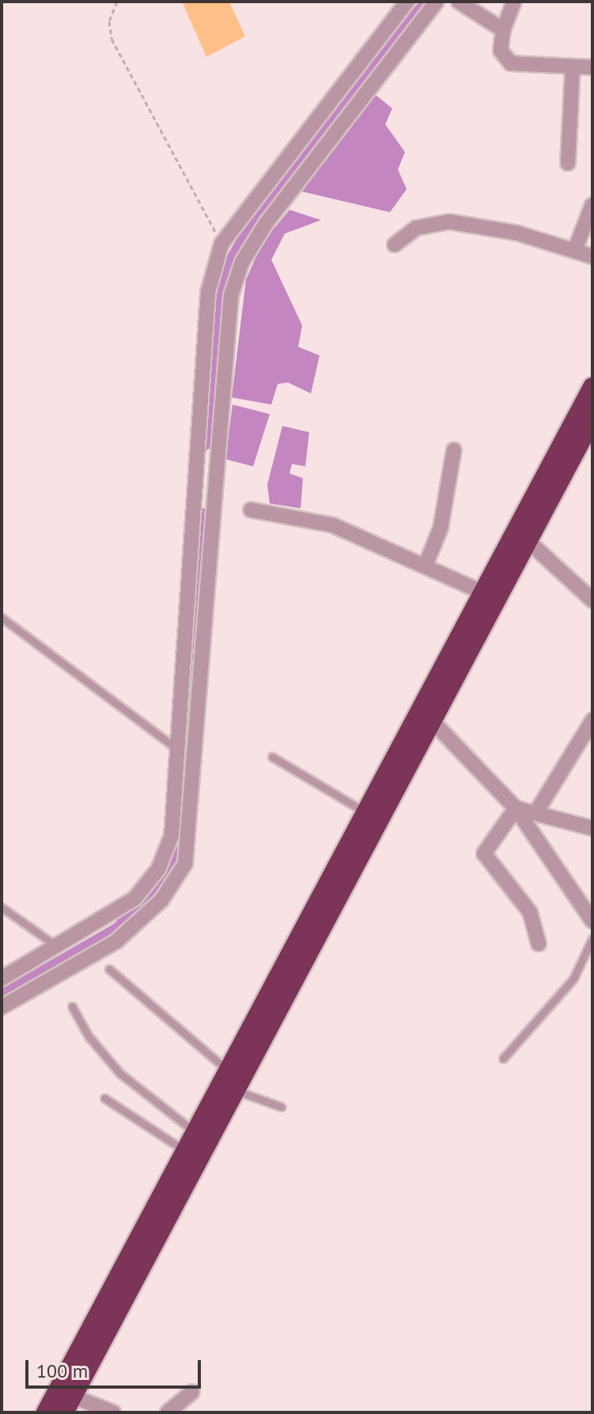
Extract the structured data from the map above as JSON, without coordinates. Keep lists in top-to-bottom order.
{
  "scale_bar": "100 m"
}
